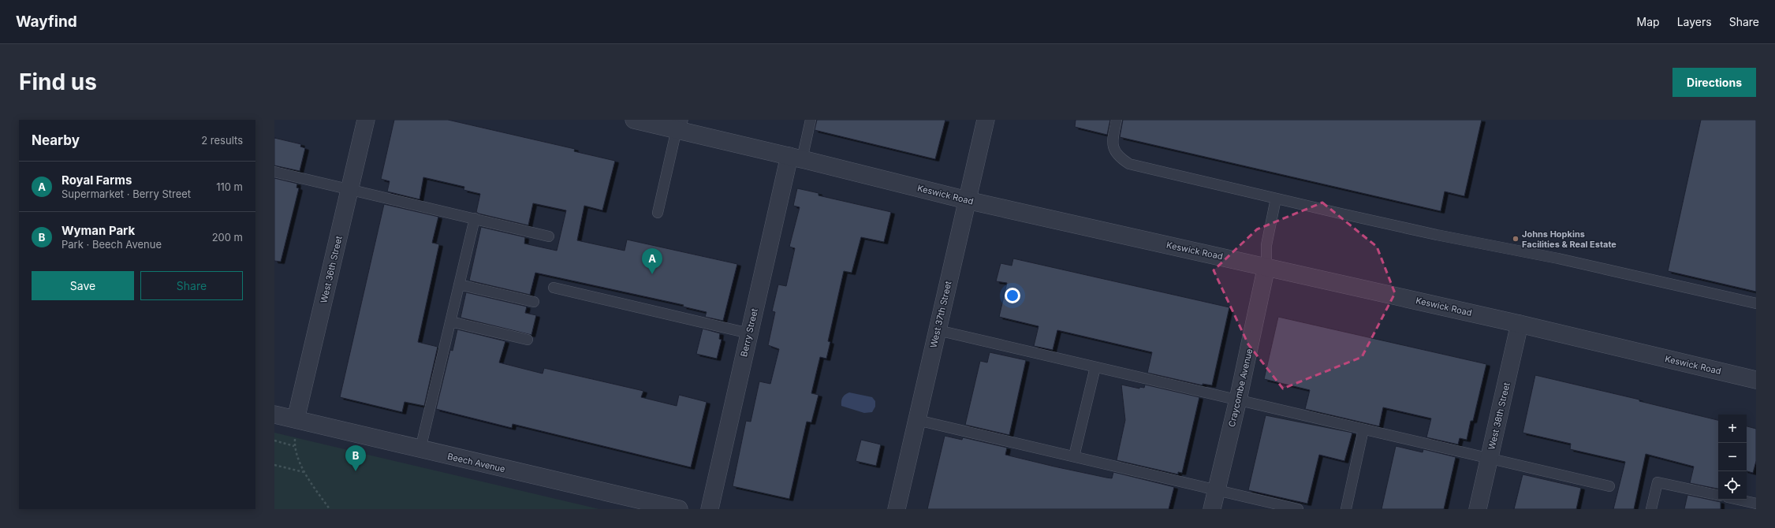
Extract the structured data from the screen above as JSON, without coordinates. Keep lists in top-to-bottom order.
{
  "streets": {
    "street": [
      "Keswick Road",
      "West 36th Street",
      "West 37th Street",
      "Berry Street",
      "Craycombe Avenue",
      "West 38th Street",
      "Beech Avenue"
    ]
  },
  "crossings": [
    ["Keswick Road", "West 37th Street"],
    ["Keswick Road", "Berry Street"],
    ["Keswick Road", "Craycombe Avenue"],
    ["Keswick Road", "West 38th Street"],
    ["West 36th Street", "Beech Avenue"]
  ],
  "places": ["Johns Hopkins Facilities & Real Estate"],
  "page": {
    "header": "Wayfind",
    "nav": ["Map", "Layers", "Share"],
    "buttons": [
      "Directions",
      ["Save", "Share"]
    ],
    "title": "Find us",
    "heading": ["Nearby", "2 results"],
    "list": [
      {
        "mark": "A",
        "name": "Royal Farms",
        "note": "Supermarket · Berry Street",
        "value": "110 m"
      },
      {
        "mark": "B",
        "name": "Wyman Park",
        "note": "Park · Beech Avenue",
        "value": "200 m"
      }
    ],
    "pins": ["A", "B"],
    "map_buttons": ["+", "−"]
  }
}
